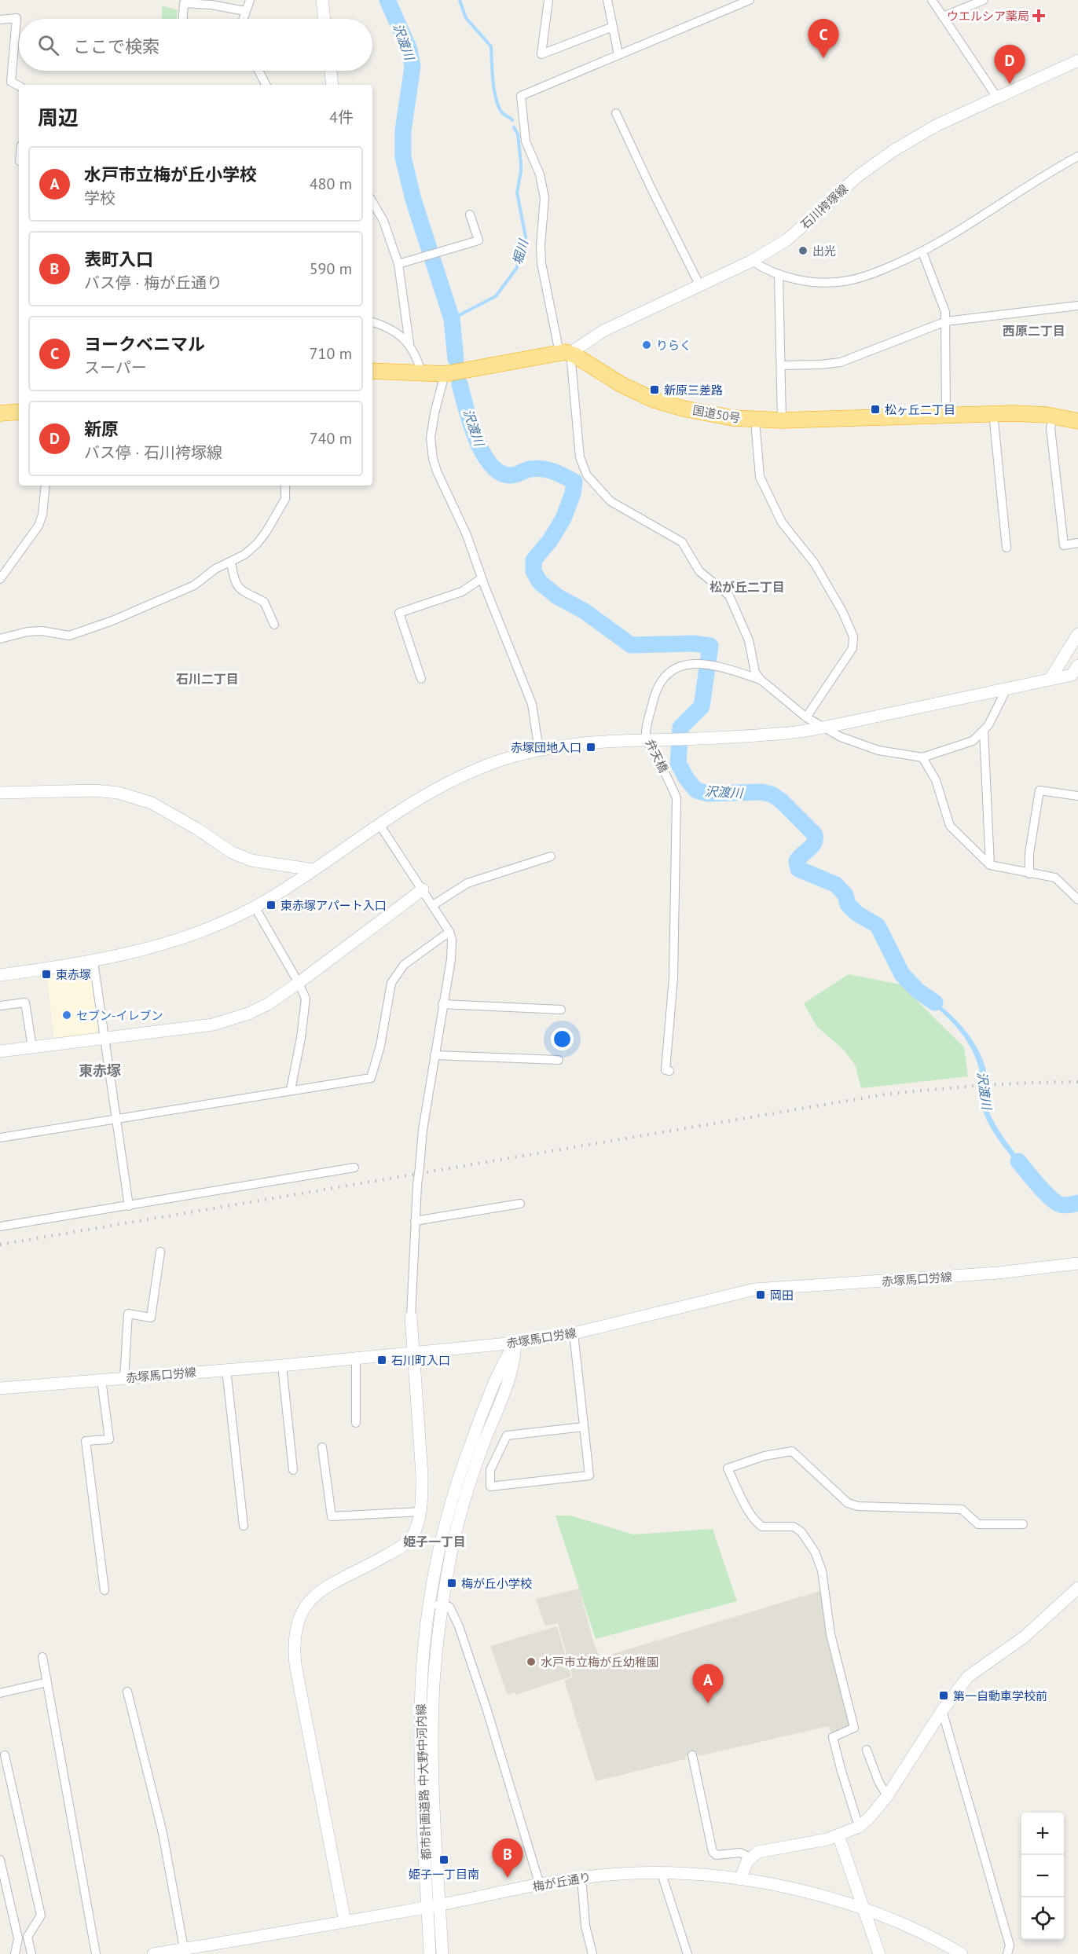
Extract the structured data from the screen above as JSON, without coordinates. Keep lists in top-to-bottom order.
{
  "streets": {
    "highway": ["国道50号"],
    "street": [
      "石川袴塚線",
      "弁天橋",
      "赤塚馬口労線",
      "都市計画道路 中大野中河内線",
      "梅が丘通り"
    ]
  },
  "crossings": [
    ["石川袴塚線", "国道50号"],
    ["赤塚馬口労線", "都市計画道路 中大野中河内線"],
    ["都市計画道路 中大野中河内線", "梅が丘通り"]
  ],
  "districts": [
    "西原二丁目",
    "松が丘二丁目",
    "石川二丁目",
    "東赤塚",
    "姫子一丁目"
  ],
  "water": ["沢渡川", "堀川"],
  "places": {
    "health": ["ウエルシア薬局"],
    "other": [
      "出光",
      "りらく",
      "セブン-イレブン",
      "水戸市立梅が丘幼稚園"
    ],
    "transit": [
      "新原三差路",
      "松ヶ丘二丁目",
      "赤塚団地入口",
      "東赤塚アパート入口",
      "東赤塚",
      "岡田",
      "石川町入口",
      "梅が丘小学校",
      "第一自動車学校前",
      "姫子一丁目南"
    ]
  },
  "page": {
    "pins": [
      "C",
      "D",
      "A",
      "B"
    ],
    "search": "ここで検索",
    "heading": ["周辺", "4件"],
    "list": [
      {
        "mark": "A",
        "name": "水戸市立梅が丘小学校",
        "note": "学校",
        "value": "480 m"
      },
      {
        "mark": "B",
        "name": "表町入口",
        "note": "バス停 · 梅が丘通り",
        "value": "590 m"
      },
      {
        "mark": "C",
        "name": "ヨークベニマル",
        "note": "スーパー",
        "value": "710 m"
      },
      {
        "mark": "D",
        "name": "新原",
        "note": "バス停 · 石川袴塚線",
        "value": "740 m"
      }
    ],
    "map_buttons": ["+", "−"]
  }
}
